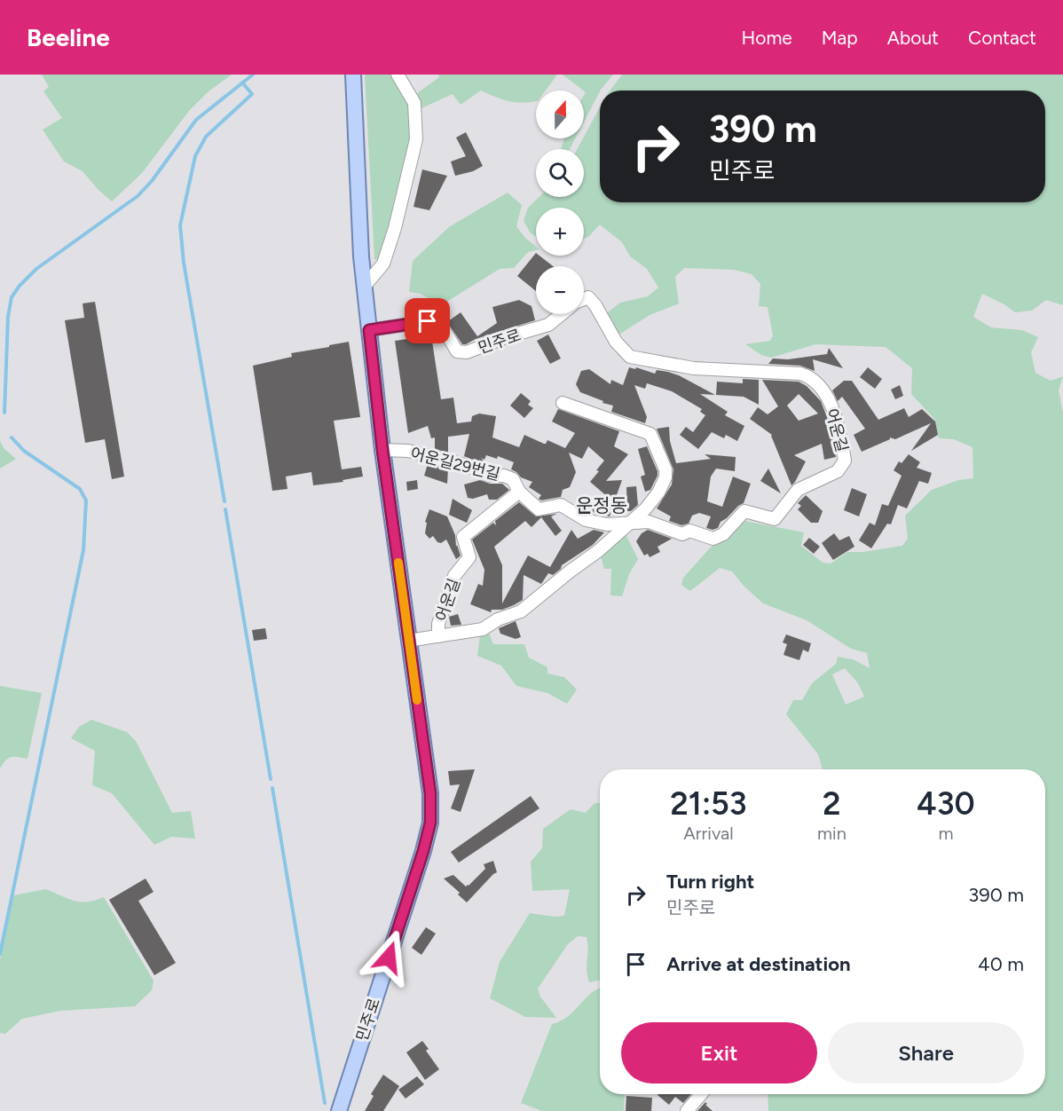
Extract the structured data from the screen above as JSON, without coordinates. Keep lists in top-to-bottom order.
{
  "streets": {
    "main road": ["민주로"],
    "street": ["어운길", "어운길29번길"]
  },
  "crossings": [
    ["민주로", "어운길"],
    ["민주로", "어운길29번길"],
    ["어운길", "어운길29번길"]
  ],
  "districts": ["운정동"],
  "north": "top",
  "page": {
    "header": "Beeline",
    "nav": [
      "Home",
      "Map",
      "About",
      "Contact"
    ],
    "map_buttons": ["+", "−"],
    "turn": ["390 m", "민주로"],
    "eta": [
      "21:53",
      "Arrival",
      "2",
      "min",
      "430",
      "m"
    ],
    "list": [
      {
        "name": "Turn right",
        "note": "민주로",
        "value": "390 m"
      },
      {
        "name": "Arrive at destination",
        "value": "40 m"
      }
    ],
    "buttons": ["Exit", "Share"]
  }
}
